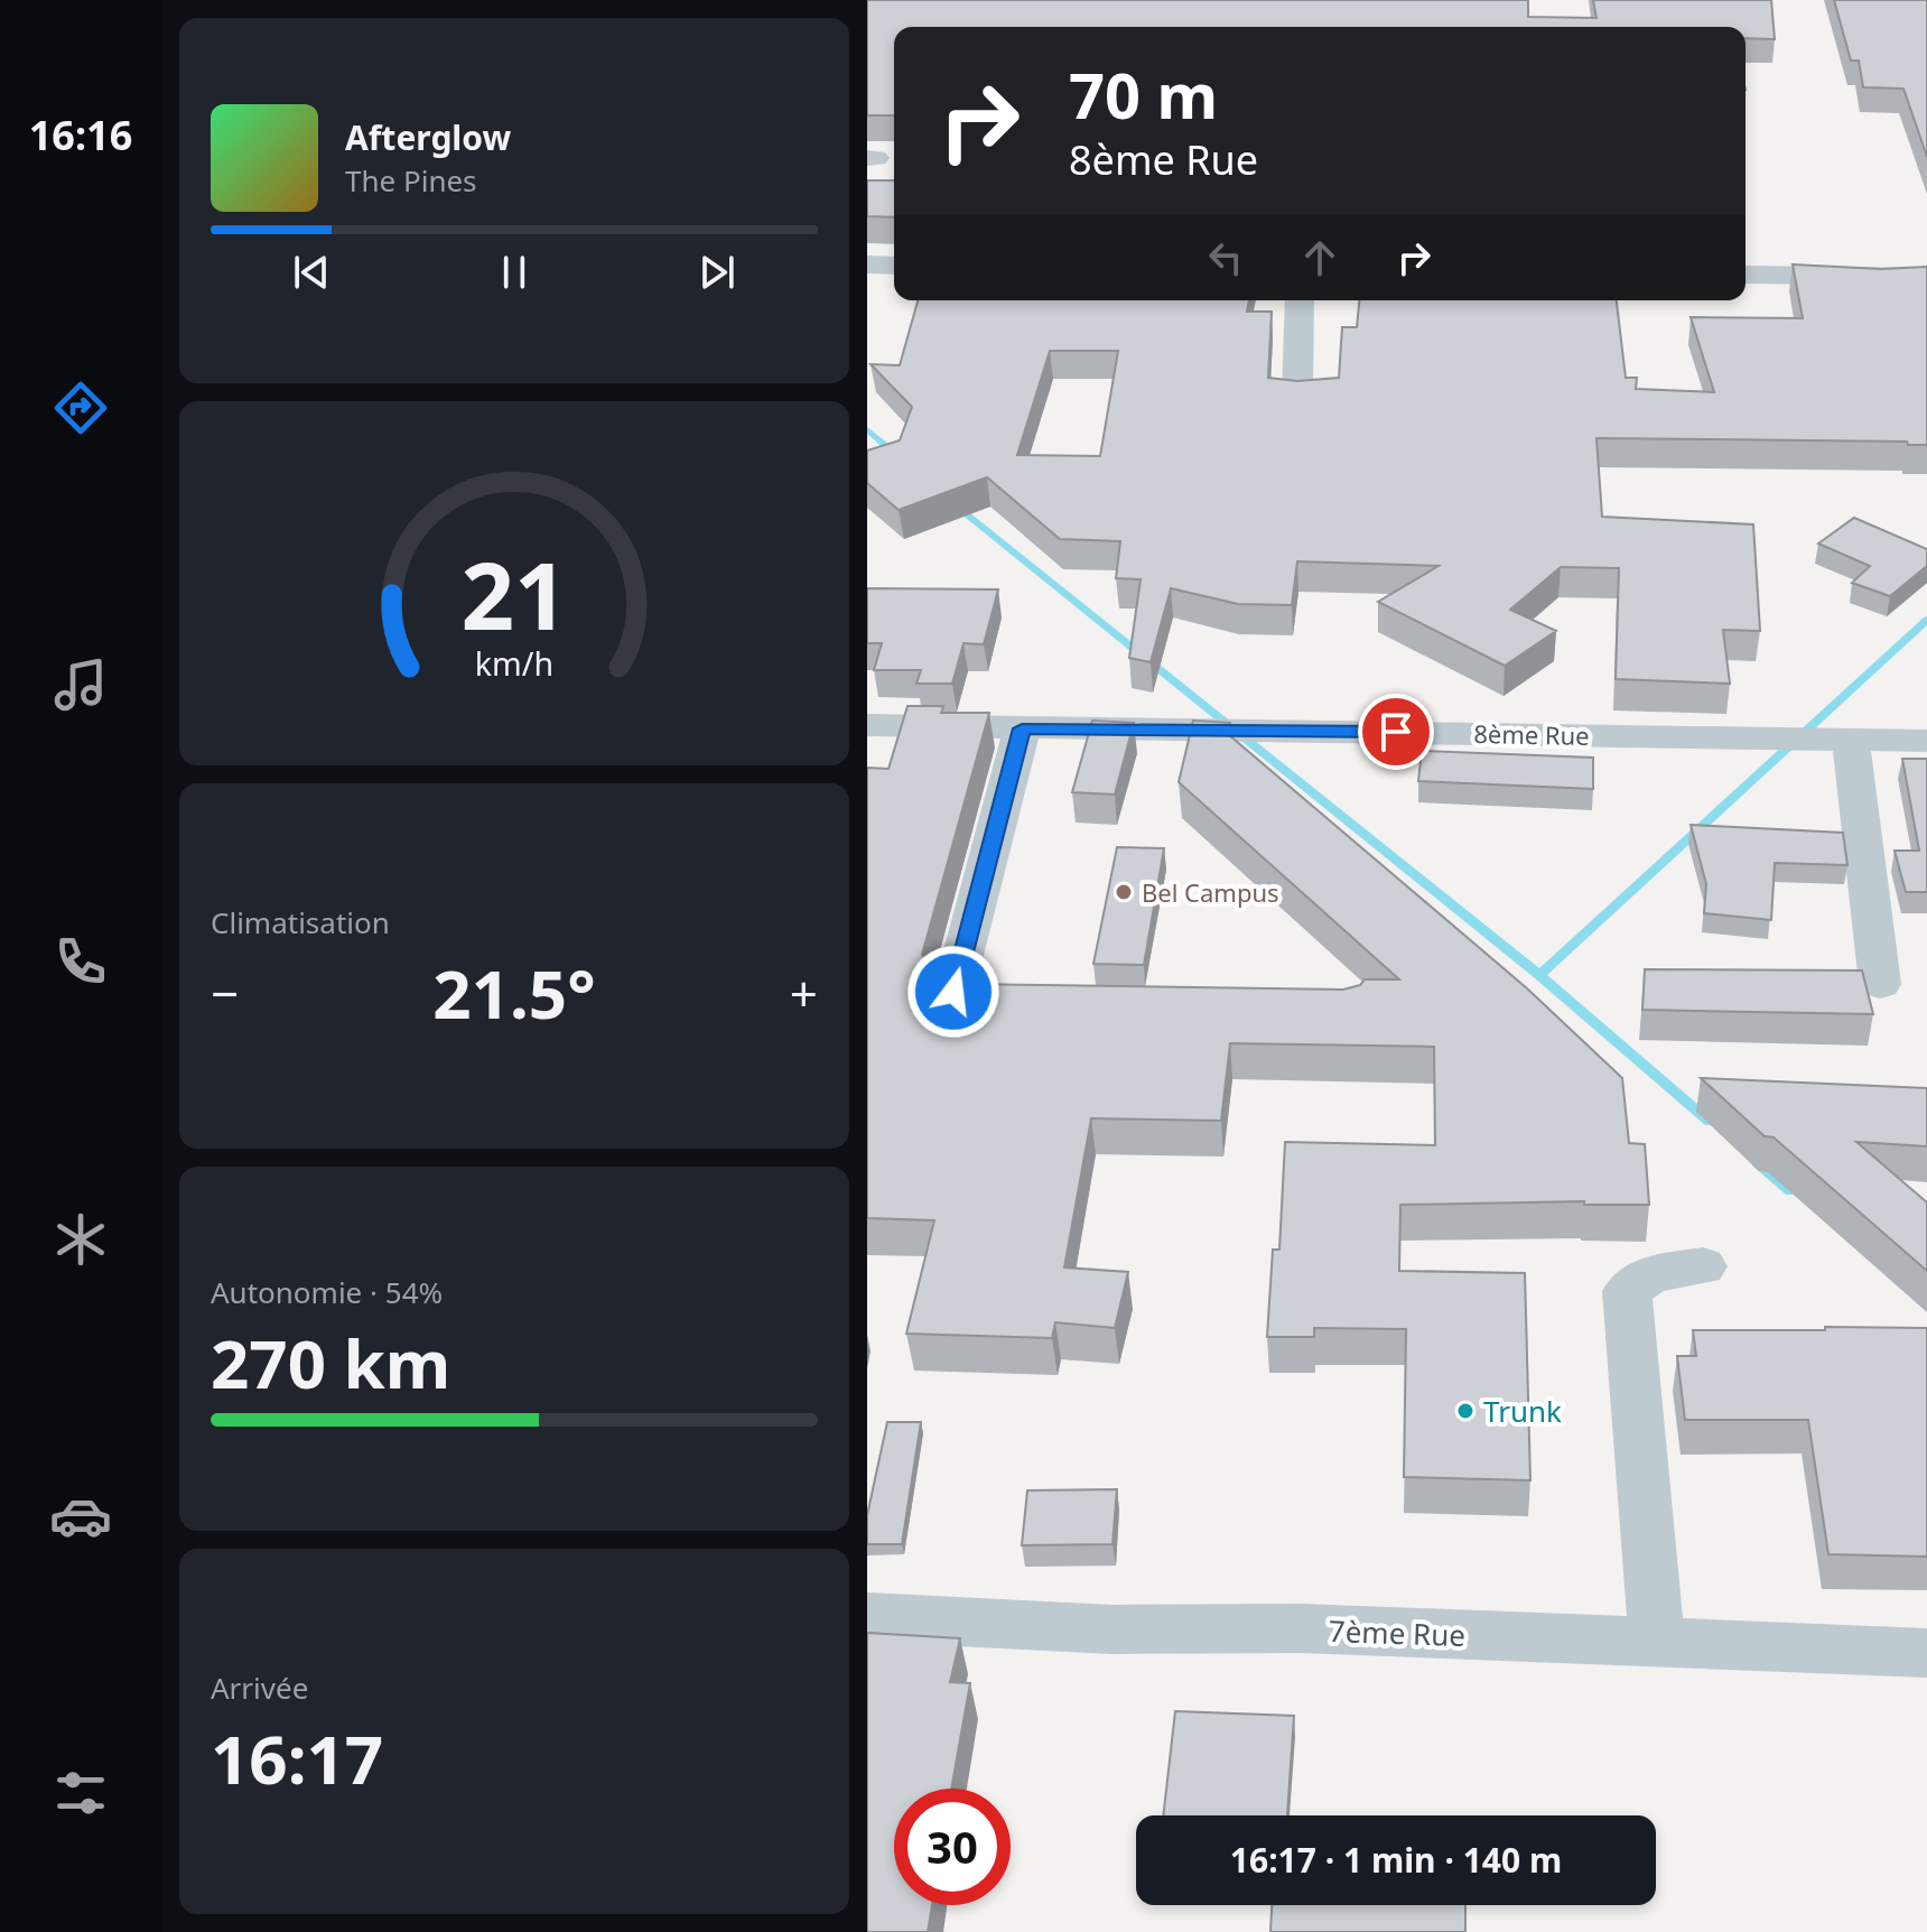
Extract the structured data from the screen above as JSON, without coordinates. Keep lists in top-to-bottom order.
{
  "streets": {
    "street": ["8ème Rue", "7ème Rue"]
  },
  "places": ["Bel Campus", "Trunk"],
  "page": {
    "tabs": "16:16",
    "turn": ["70 m", "8ème Rue"],
    "song": ["Afterglow", "The Pines"],
    "tile": [
      "Climatisation",
      ["Autonomie · 54%", "270 km"],
      ["Arrivée", "16:17"]
    ],
    "heat": ["−", "21.5°", "+"],
    "limit": "30",
    "trip": "16:17 · 1 min · 140 m",
    "gauge": ["21", "km/h"]
  }
}
